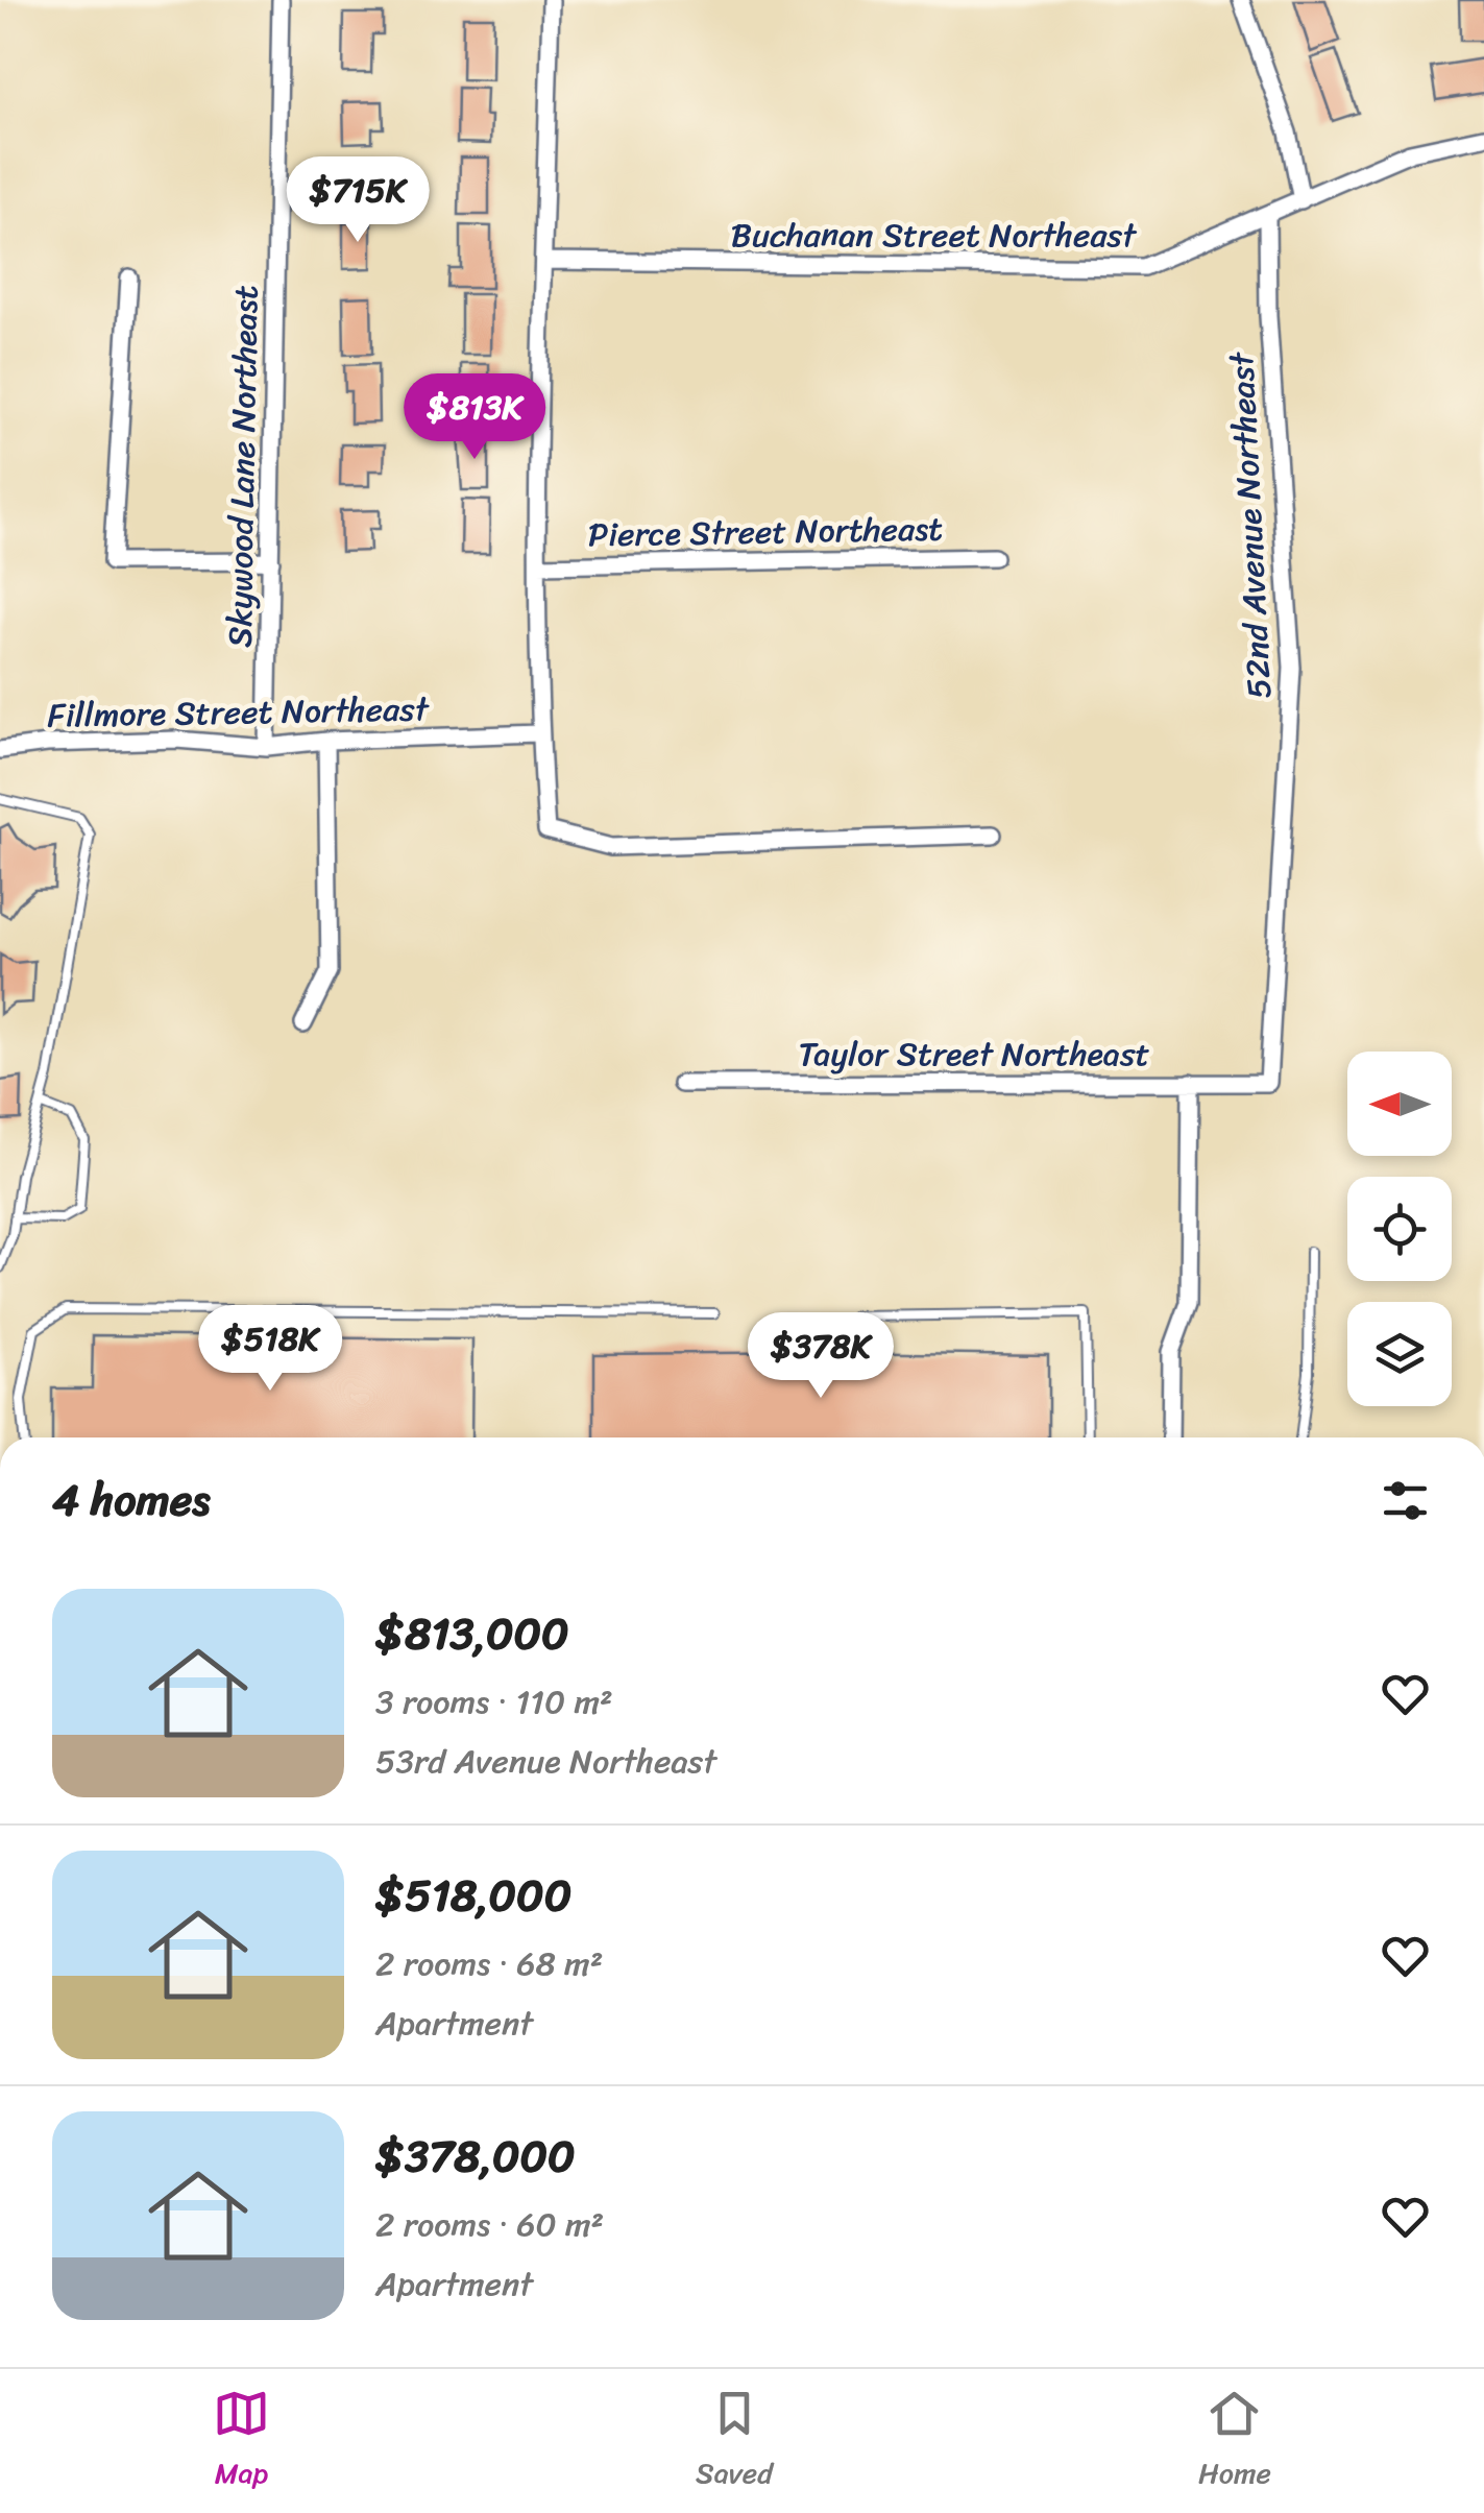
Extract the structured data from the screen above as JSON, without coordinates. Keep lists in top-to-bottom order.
{
  "streets": {
    "street": [
      "Buchanan Street Northeast",
      "Skywood Lane Northeast",
      "52nd Avenue Northeast",
      "Pierce Street Northeast",
      "Fillmore Street Northeast",
      "Taylor Street Northeast"
    ]
  },
  "crossings": [
    ["Buchanan Street Northeast", "52nd Avenue Northeast"],
    ["Skywood Lane Northeast", "Fillmore Street Northeast"],
    ["52nd Avenue Northeast", "Taylor Street Northeast"]
  ],
  "north": "left",
  "page": {
    "price": [
      "$715K",
      "$813K",
      "$518K",
      "$378K"
    ],
    "heading": "4 homes",
    "list": [
      {
        "name": "$813,000",
        "note": "3 rooms · 110 m² · 53rd Avenue Northeast"
      },
      {
        "name": "$518,000",
        "note": "2 rooms · 68 m² · Apartment"
      },
      {
        "name": "$378,000",
        "note": "2 rooms · 60 m² · Apartment"
      }
    ],
    "tabs": ["Map", "Saved", "Home"]
  }
}
